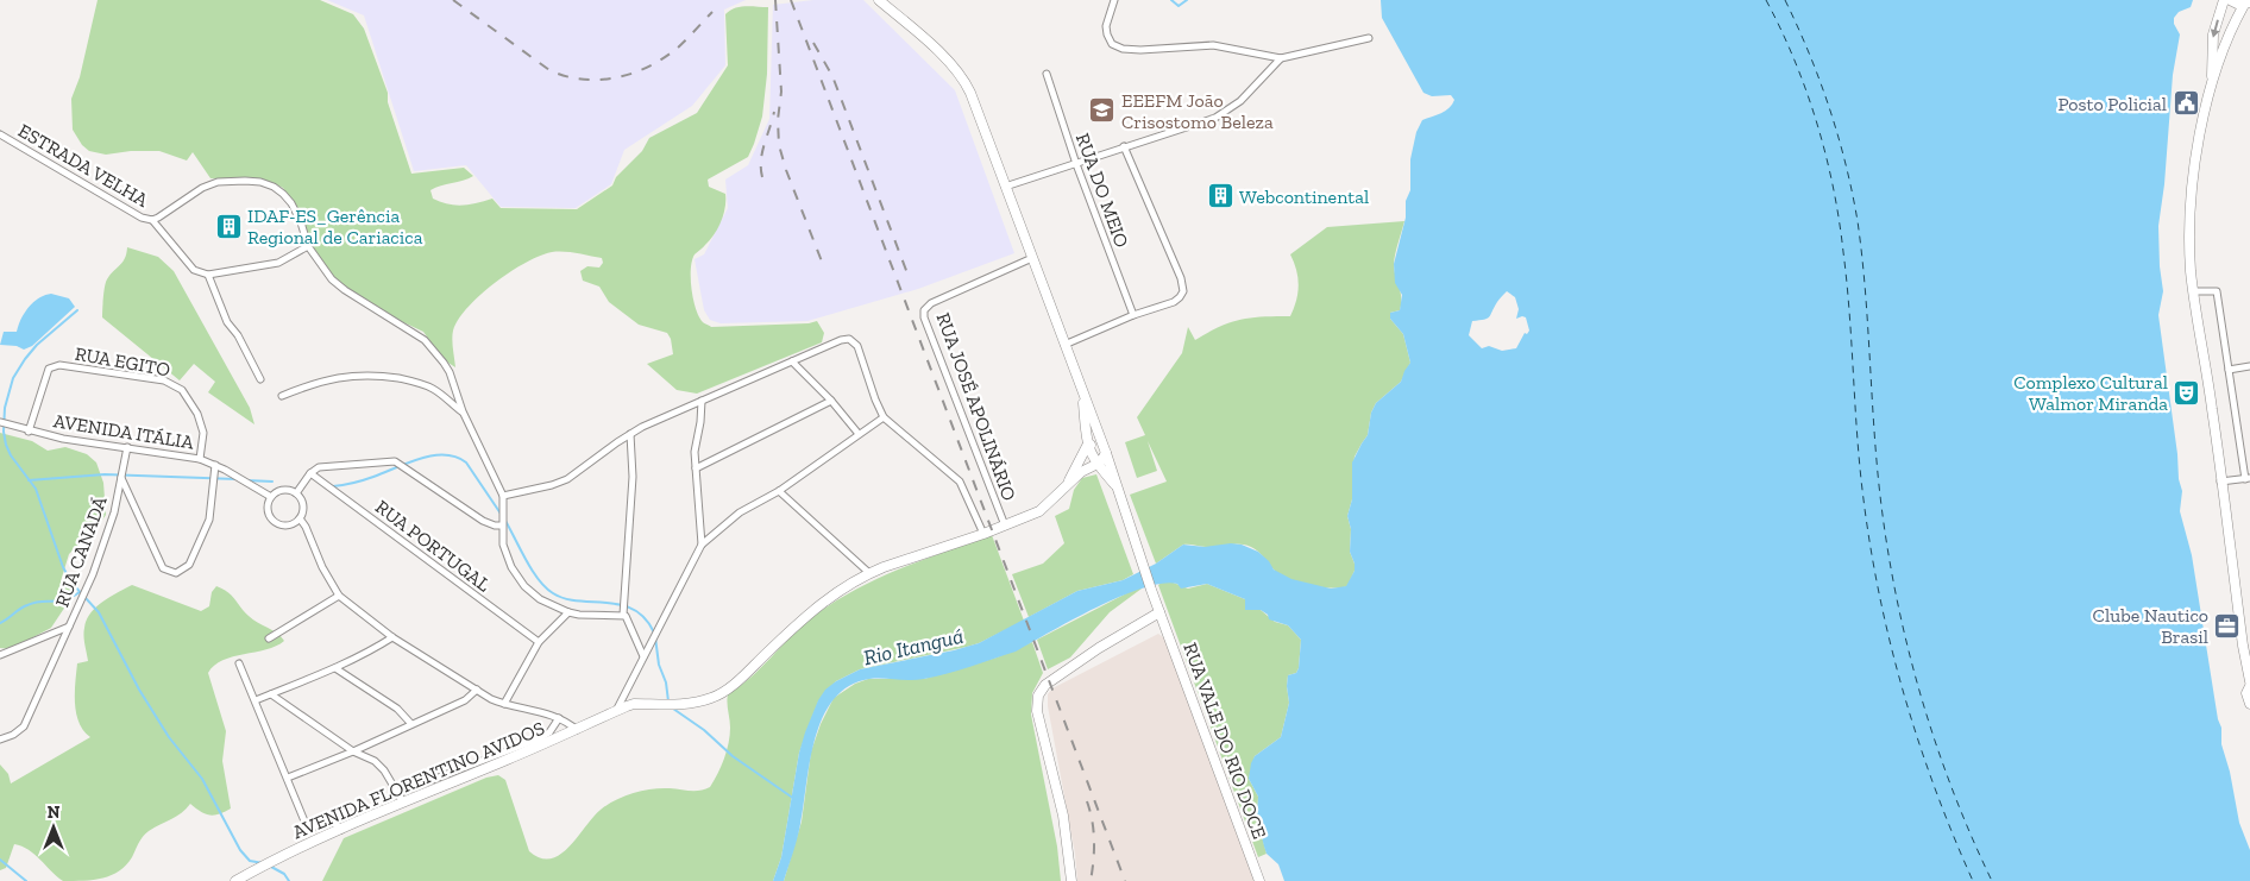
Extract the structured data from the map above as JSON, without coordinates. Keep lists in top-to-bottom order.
{
  "streets": {
    "street": [
      "ESTRADA VELHA",
      "RUA DO MEIO",
      "RUA EGITO",
      "RUA JOSÉ APOLINÁRIO",
      "AVENIDA ITÁLIA",
      "RUA PORTUGAL",
      "RUA CANADÁ",
      "RUA VALE DO RIO DOCE",
      "AVENIDA FLORENTINO AVIDOS"
    ]
  },
  "crossings": [
    ["RUA EGITO", "AVENIDA ITÁLIA"],
    ["RUA JOSÉ APOLINÁRIO", "RUA VALE DO RIO DOCE"],
    ["RUA JOSÉ APOLINÁRIO", "AVENIDA FLORENTINO AVIDOS"],
    ["AVENIDA ITÁLIA", "RUA CANADÁ"]
  ],
  "water": ["Rio Itanguá"],
  "places": {
    "public building": ["Posto Policial"],
    "school or university": ["EEEFM João Crisostomo Beleza"],
    "building": ["Webcontinental", "IDAF-ES_Gerência Regional de Cariacica"],
    "theatre": ["Complexo Cultural Walmor Miranda"],
    "office": ["Clube Nautico Brasil"]
  },
  "north": "top"
}
